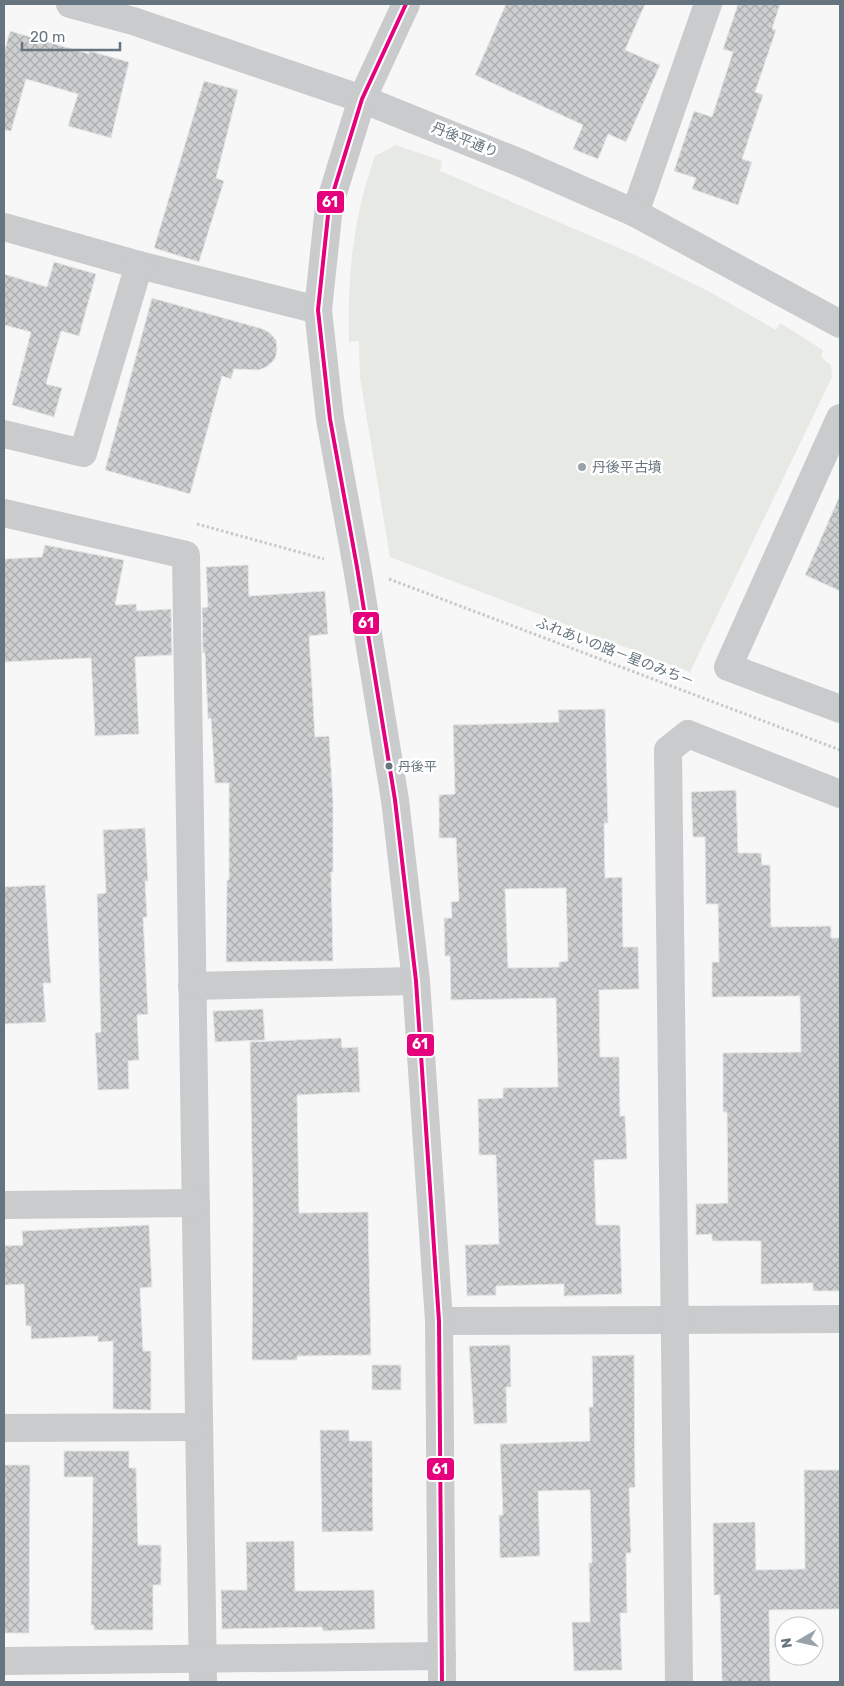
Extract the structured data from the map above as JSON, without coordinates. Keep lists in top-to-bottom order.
{
  "streets": {
    "street": ["丹後平通り"],
    "path": ["ふれあいの路－星のみち－"]
  },
  "places": ["丹後平古墳", "丹後平"],
  "lines": ["transit line 61"],
  "scale_bar": "20 m",
  "north": "left"
}
